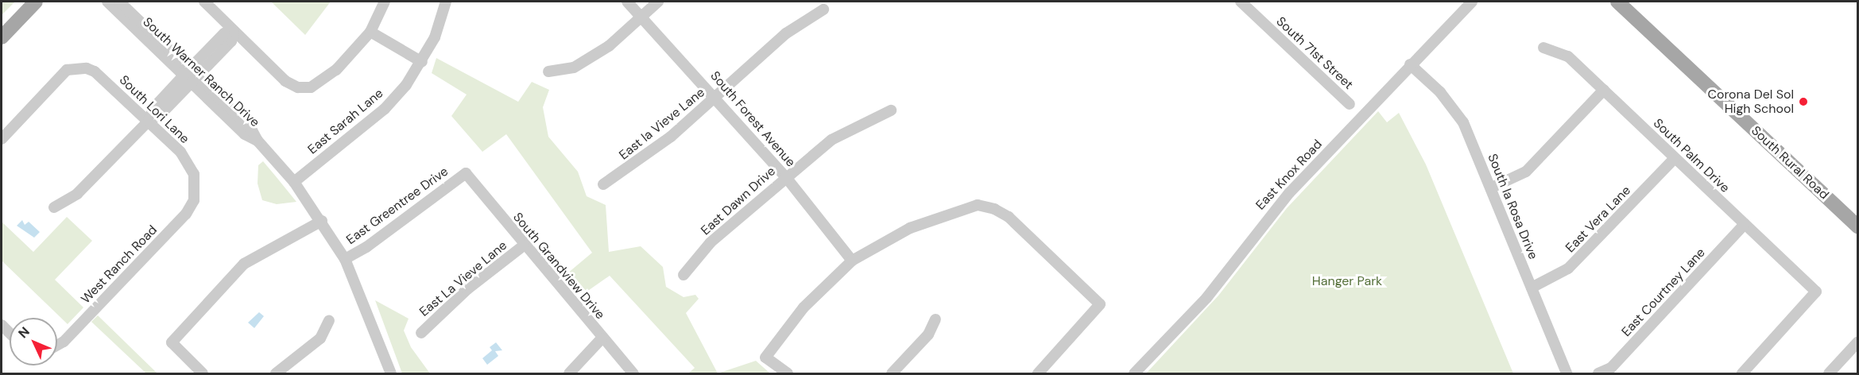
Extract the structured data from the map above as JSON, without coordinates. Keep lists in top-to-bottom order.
{
  "streets": {
    "main road": ["South Rural Road"],
    "street": [
      "South 71st Street",
      "South Warner Ranch Drive",
      "South Lori Lane",
      "South Forest Avenue",
      "East Sarah Lane",
      "East la Vieve Lane",
      "South Palm Drive",
      "East Knox Road",
      "East Dawn Drive",
      "East Greentree Drive",
      "South la Rosa Drive",
      "East Vera Lane",
      "West Ranch Road",
      "South Grandview Drive",
      "East La Vieve Lane",
      "East Courtney Lane"
    ]
  },
  "crossings": [
    ["South Warner Ranch Drive", "East Sarah Lane"],
    ["South Warner Ranch Drive", "East Greentree Drive"],
    ["South Lori Lane", "West Ranch Road"],
    ["South Forest Avenue", "East la Vieve Lane"],
    ["South Forest Avenue", "East Dawn Drive"],
    ["South Palm Drive", "East Vera Lane"],
    ["South Palm Drive", "East Courtney Lane"],
    ["East Knox Road", "South la Rosa Drive"],
    ["East Greentree Drive", "South Grandview Drive"],
    ["South la Rosa Drive", "East Vera Lane"],
    ["South Grandview Drive", "East La Vieve Lane"]
  ],
  "parks": ["Hanger Park"],
  "places": ["Corona Del Sol High School"],
  "north": "top left"
}
